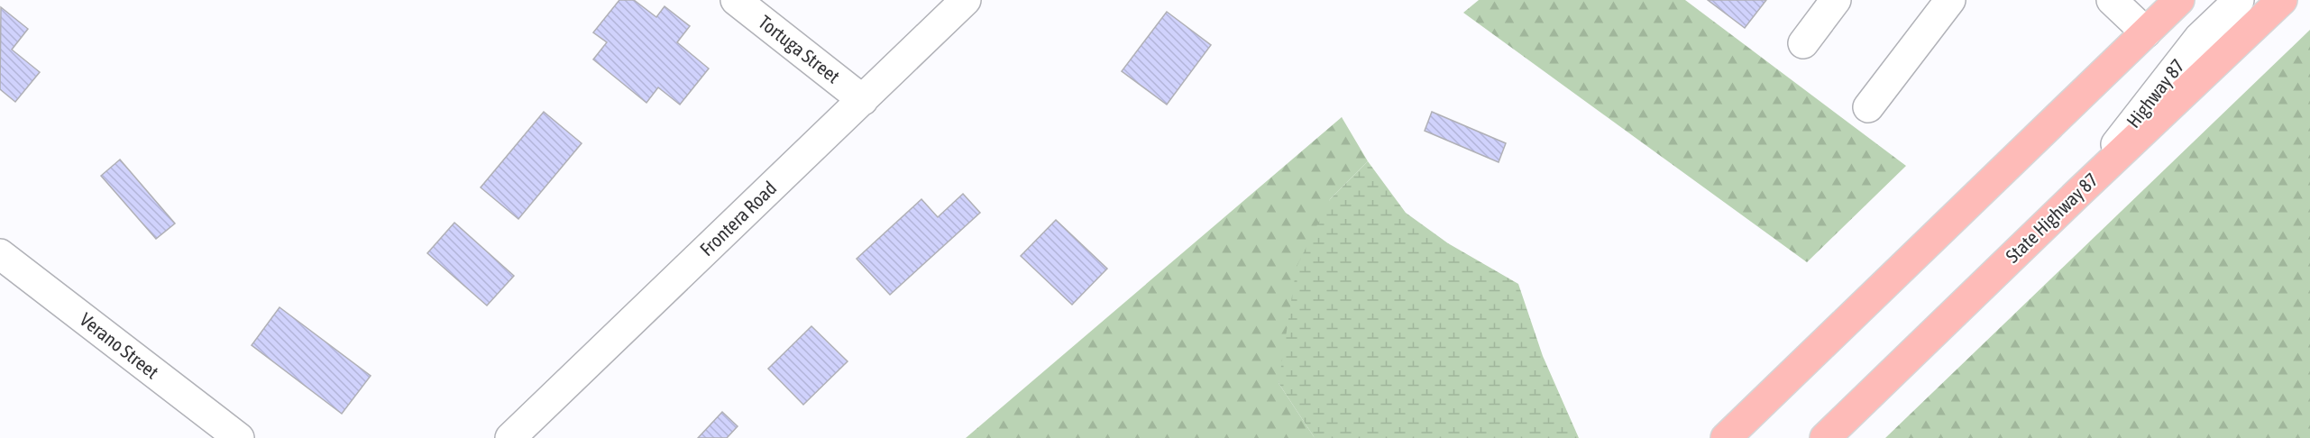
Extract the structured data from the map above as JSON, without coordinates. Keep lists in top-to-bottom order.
{
  "streets": {
    "highway": ["State Highway 87"],
    "street": [
      "Tortuga Street",
      "Highway 87",
      "Frontera Road",
      "Verano Street"
    ]
  },
  "crossings": [
    ["Tortuga Street", "Frontera Road"],
    ["Highway 87", "State Highway 87"]
  ]
}
